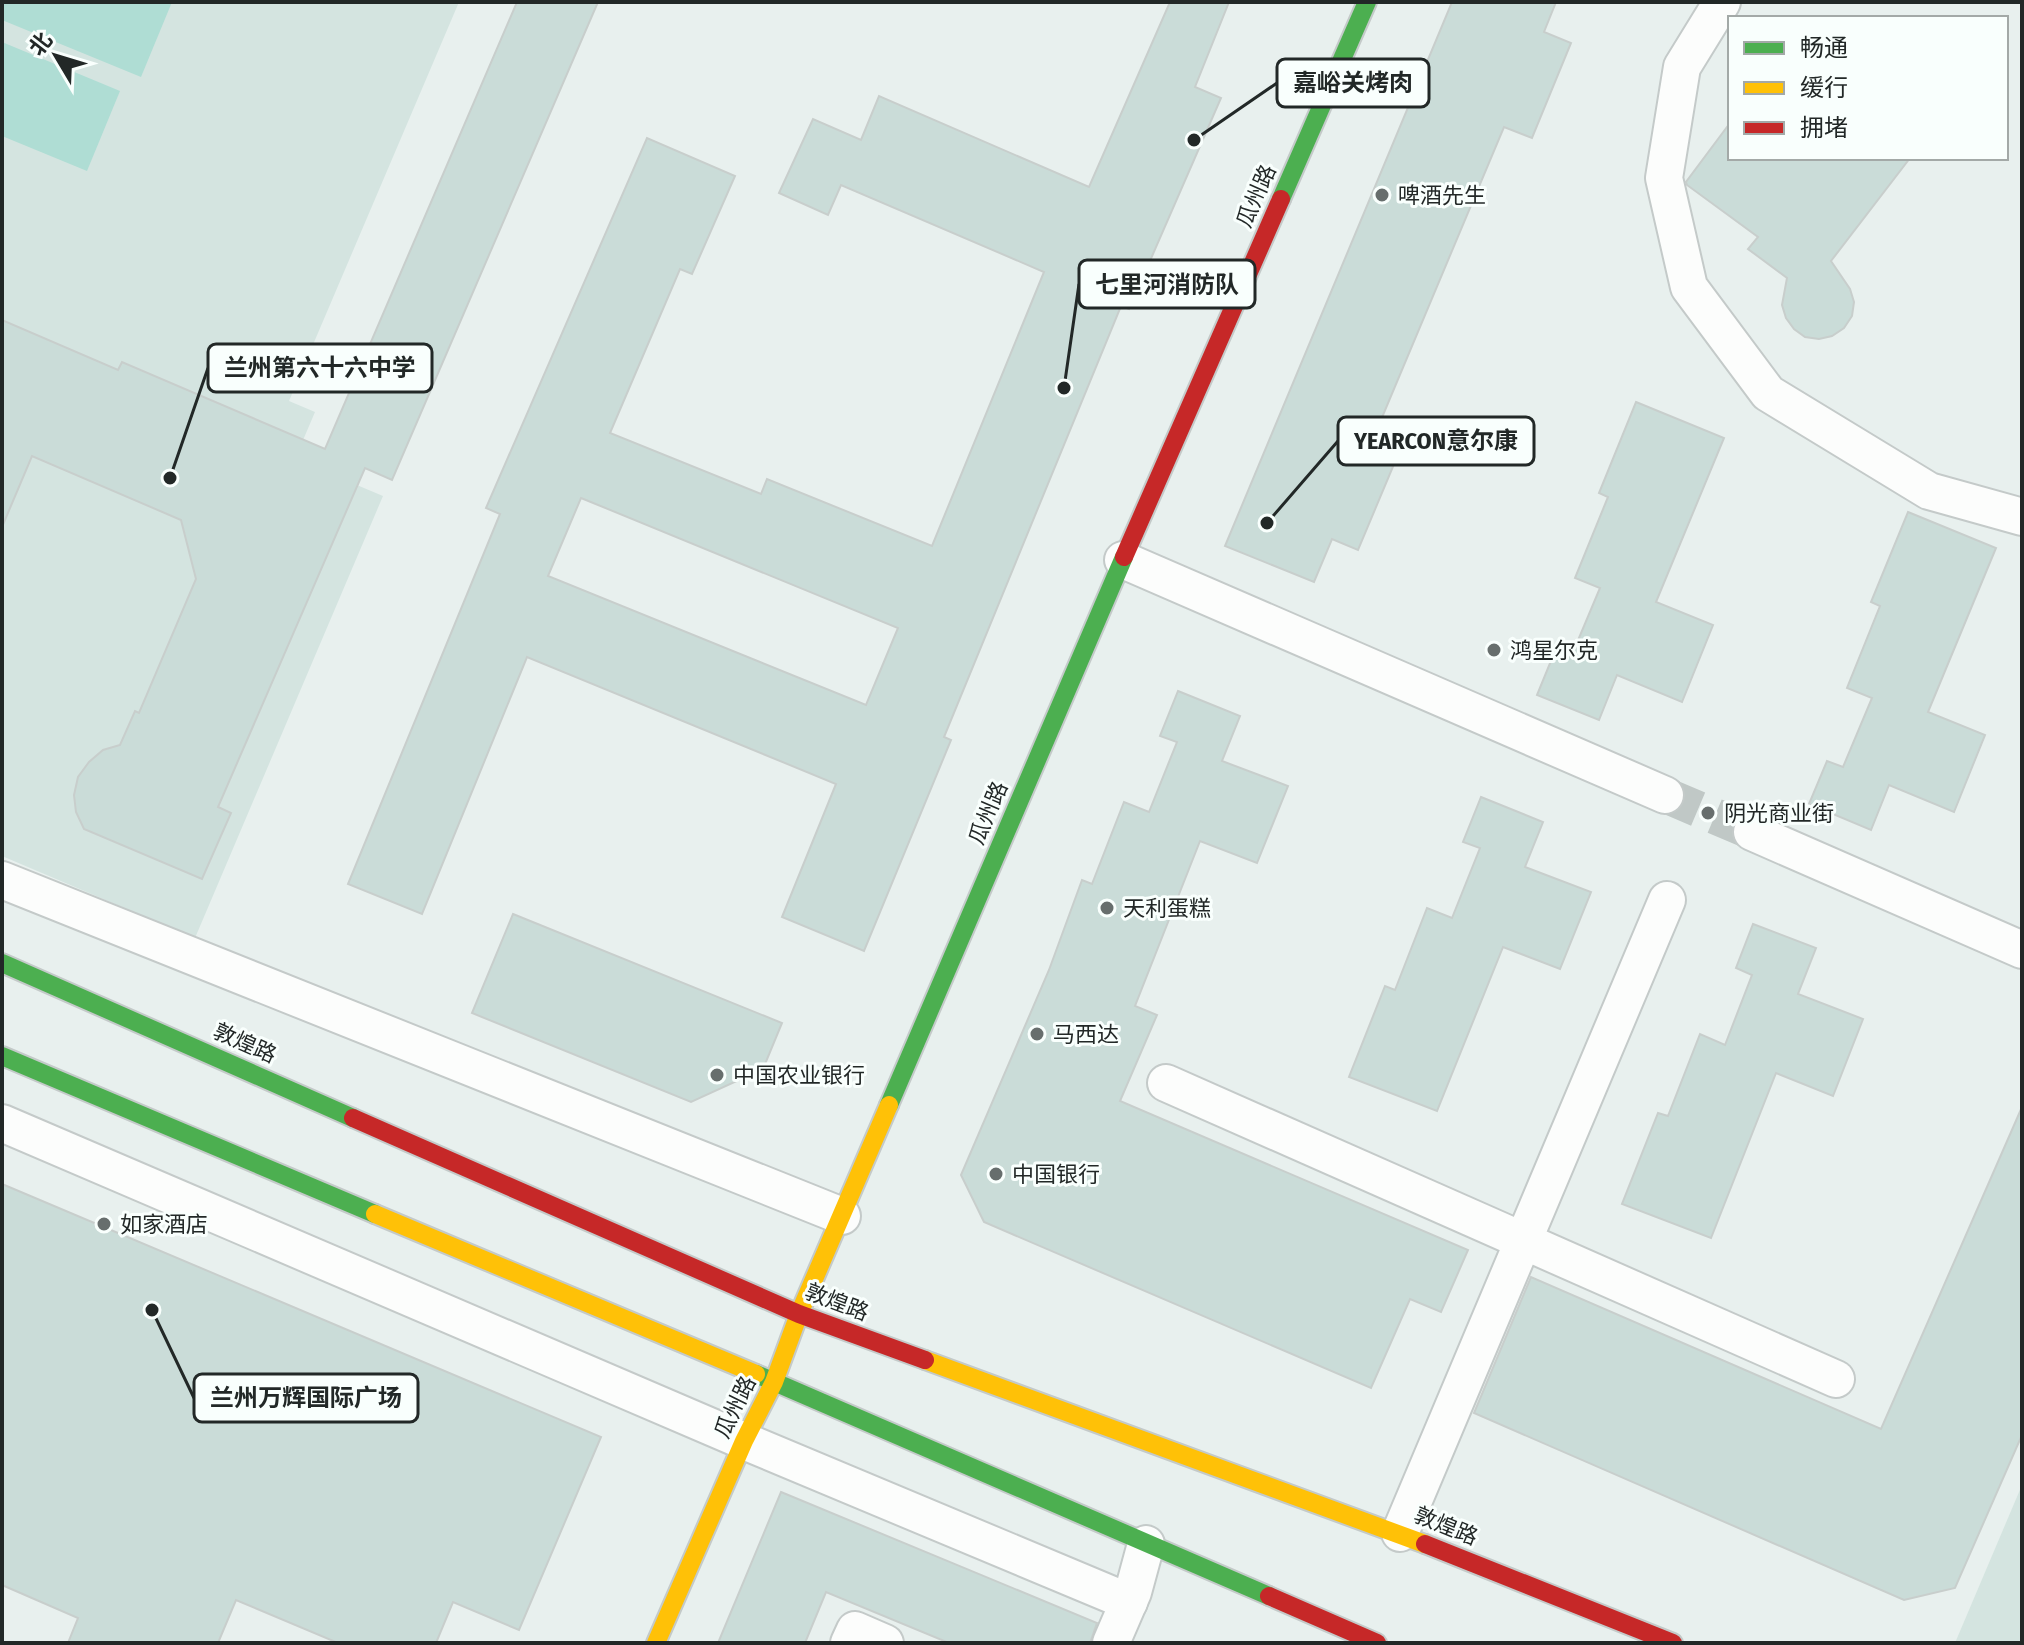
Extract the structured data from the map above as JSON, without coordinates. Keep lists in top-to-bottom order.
{
  "streets": {
    "main road": ["瓜州路", "敦煌路"]
  },
  "crossings": [
    ["瓜州路", "敦煌路"]
  ],
  "places": [
    "嘉峪关烤肉",
    "啤酒先生",
    "七里河消防队",
    "兰州第六十六中学",
    "YEARCON意尔康",
    "鸿星尔克",
    "阴光商业街",
    "天利蛋糕",
    "马西达",
    "中国农业银行",
    "中国银行",
    "如家酒店",
    "兰州万辉国际广场"
  ],
  "legend": ["畅通", "缓行", "拥堵"],
  "north": "top left"
}
